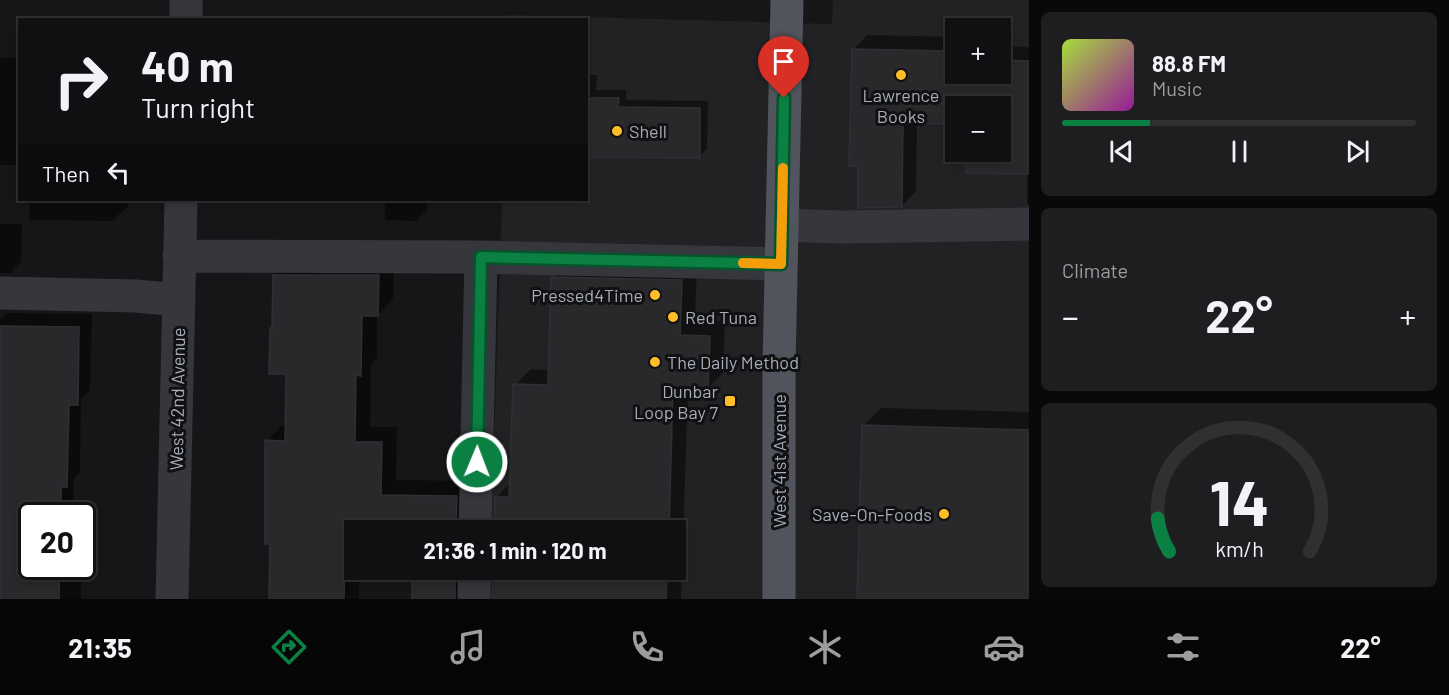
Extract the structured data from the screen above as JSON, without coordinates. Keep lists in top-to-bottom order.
{
  "streets": {
    "main road": ["West 41st Avenue"],
    "street": ["West 42nd Avenue"]
  },
  "places": {
    "other": [
      "Lawrence Books",
      "Shell",
      "Pressed4Time",
      "Red Tuna",
      "The Daily Method",
      "Save-On-Foods"
    ],
    "transit": ["Dunbar Loop Bay 7"]
  },
  "page": {
    "map_buttons": ["+", "−"],
    "turn": ["40 m", "Turn right"],
    "song": ["88.8 FM", "Music"],
    "then": "Then",
    "tile": "Climate",
    "heat": ["−", "22°", "+"],
    "limit": "20",
    "trip": "21:36 · 1 min · 120 m",
    "tabs": ["21:35", "22°"],
    "gauge": ["14", "km/h"]
  }
}
